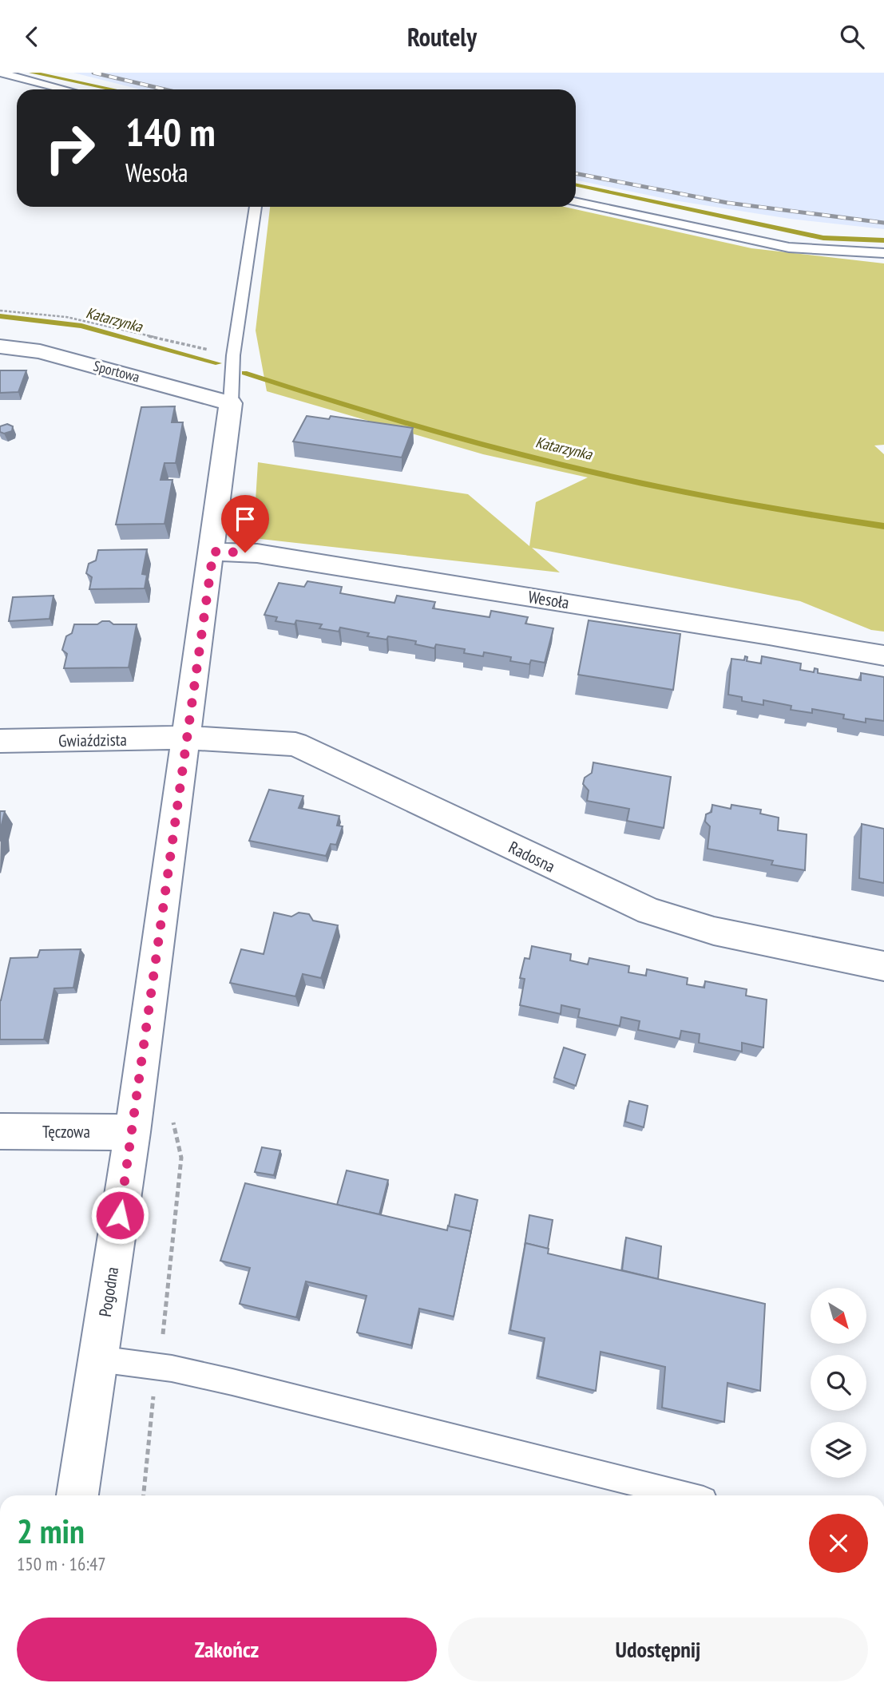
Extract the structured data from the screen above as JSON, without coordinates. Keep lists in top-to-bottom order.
{
  "streets": {
    "street": [
      "Sportowa",
      "Wesoła",
      "Gwiaździsta",
      "Radosna",
      "Tęczowa",
      "Pogodna"
    ]
  },
  "crossings": [
    ["Sportowa", "Pogodna"],
    ["Wesoła", "Pogodna"],
    ["Gwiaździsta", "Radosna"],
    ["Gwiaździsta", "Pogodna"],
    ["Radosna", "Pogodna"],
    ["Tęczowa", "Pogodna"]
  ],
  "water": ["Katarzynka"],
  "north": "bottom right",
  "page": {
    "header": "Routely",
    "turn": ["140 m", "Wesoła"],
    "heading": ["2 min", "150 m · 16:47"],
    "buttons": ["Zakończ", "Udostępnij"]
  }
}
